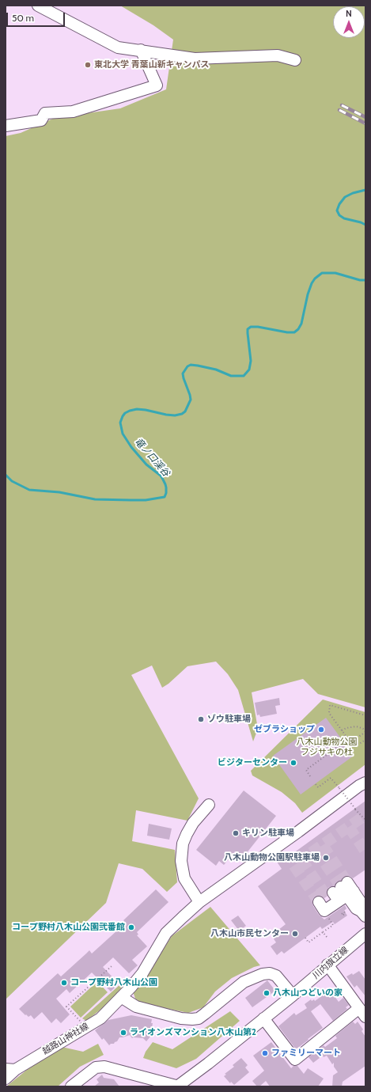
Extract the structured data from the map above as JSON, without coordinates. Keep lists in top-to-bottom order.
{
  "streets": {
    "street": ["川内旗立線", "越路山神社線"]
  },
  "water": ["竜ノ口渓谷"],
  "parks": ["八木山動物公園 フジサキの杜"],
  "places": [
    "東北大学 青葉山新キャンパス",
    "ゾウ駐車場",
    "ゼブラショップ",
    "ビジターセンター",
    "キリン駐車場",
    "八木山動物公園駅駐車場",
    "コープ野村八木山公園弐番館",
    "八木山市民センター",
    "コープ野村八木山公園",
    "八木山つどいの家",
    "ライオンズマンション八木山第2",
    "ファミリーマート"
  ],
  "scale_bar": "50 m",
  "north": "top"
}
